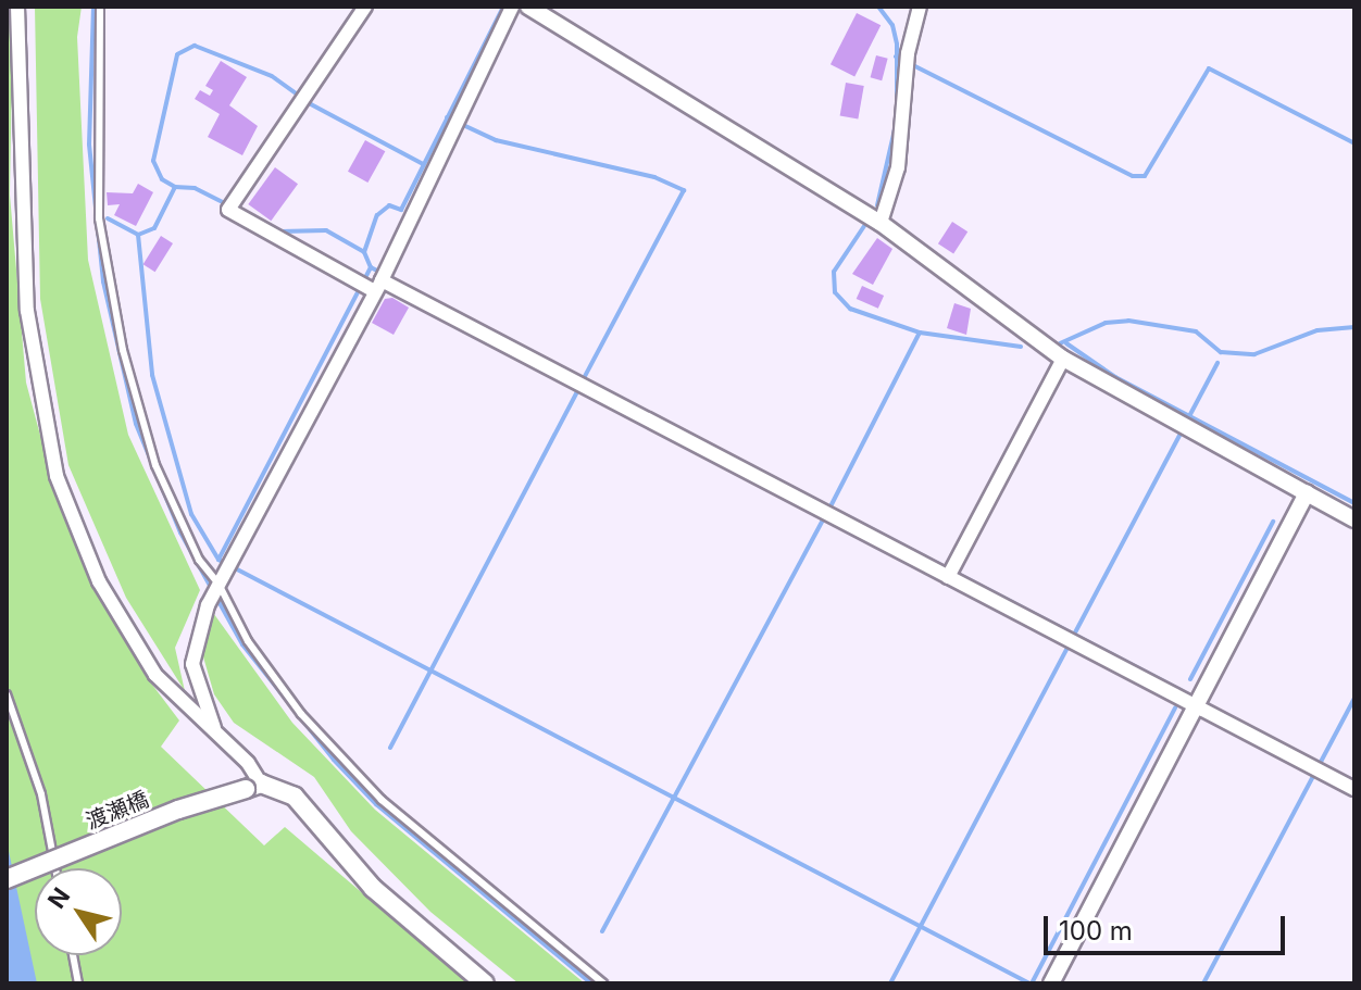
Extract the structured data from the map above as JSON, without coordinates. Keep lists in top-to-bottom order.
{
  "streets": {
    "main road": ["渡瀬橋"]
  },
  "scale_bar": "100 m",
  "north": "top left"
}
